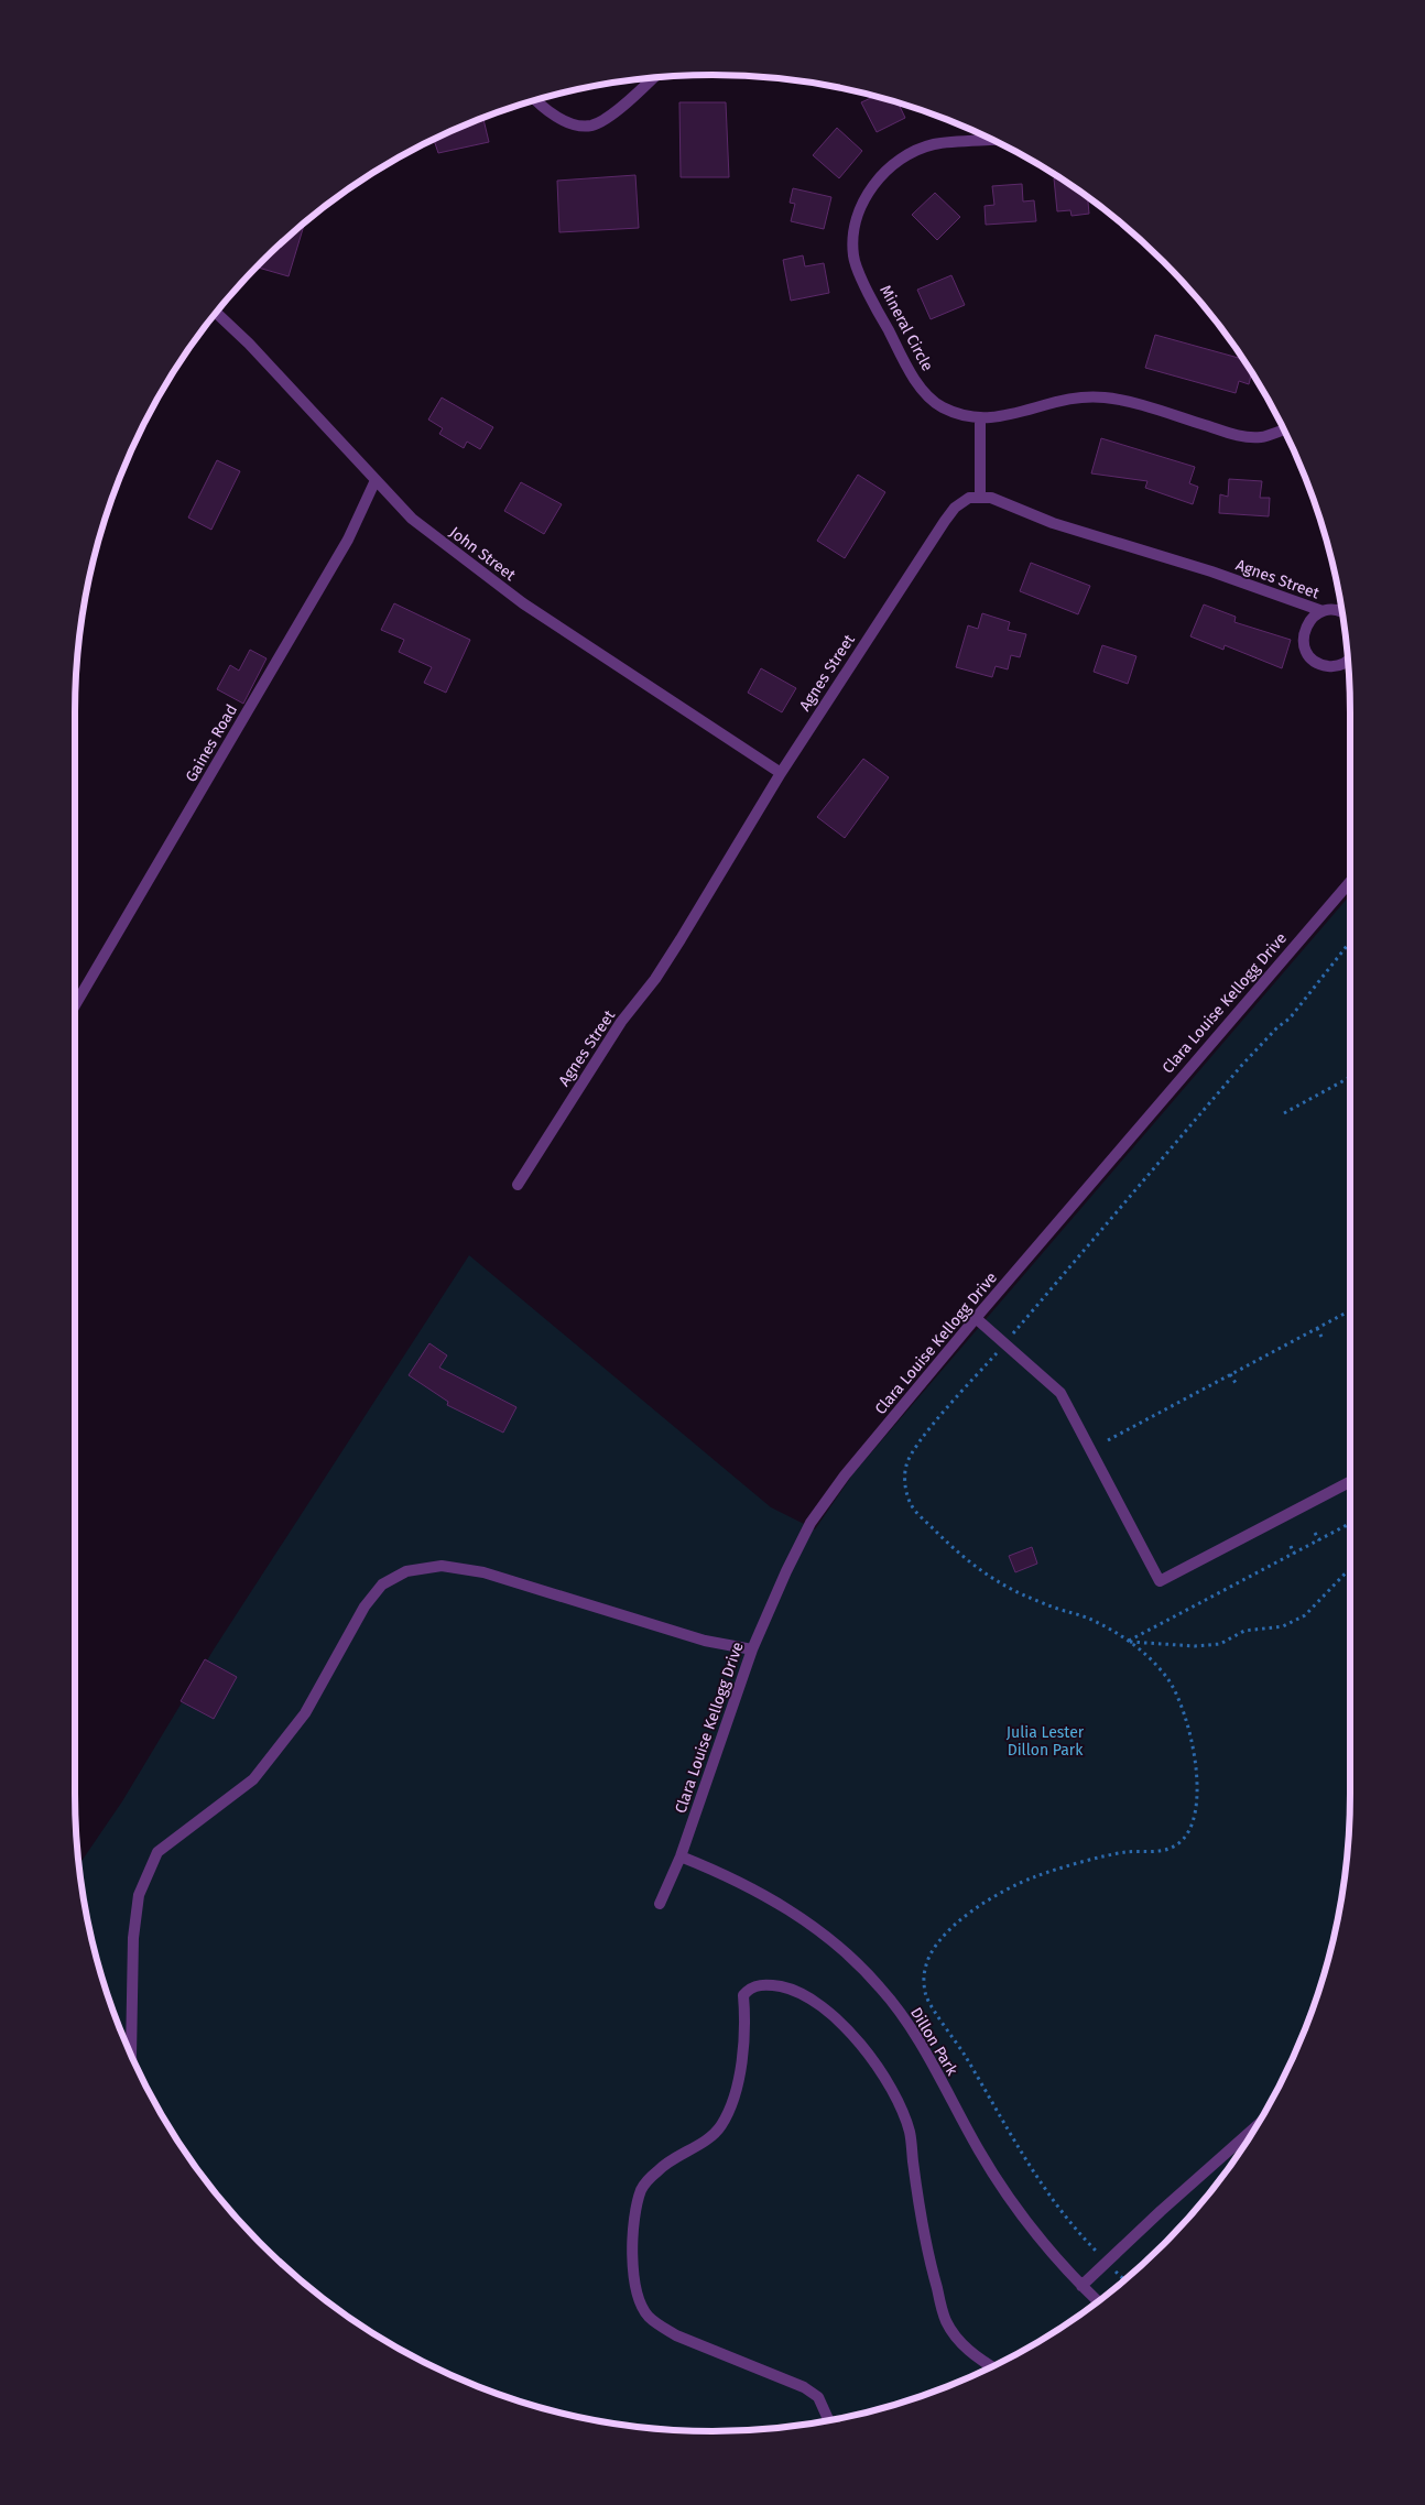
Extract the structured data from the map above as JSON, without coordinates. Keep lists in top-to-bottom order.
{
  "streets": {
    "street": [
      "Mineral Circle",
      "John Street",
      "Agnes Street",
      "Gaines Road",
      "Clara Louise Kellogg Drive",
      "Dillon Park"
    ]
  },
  "crossings": [
    ["John Street", "Agnes Street"],
    ["John Street", "Gaines Road"],
    ["Clara Louise Kellogg Drive", "Dillon Park"]
  ],
  "parks": ["Julia Lester Dillon Park"]
}
